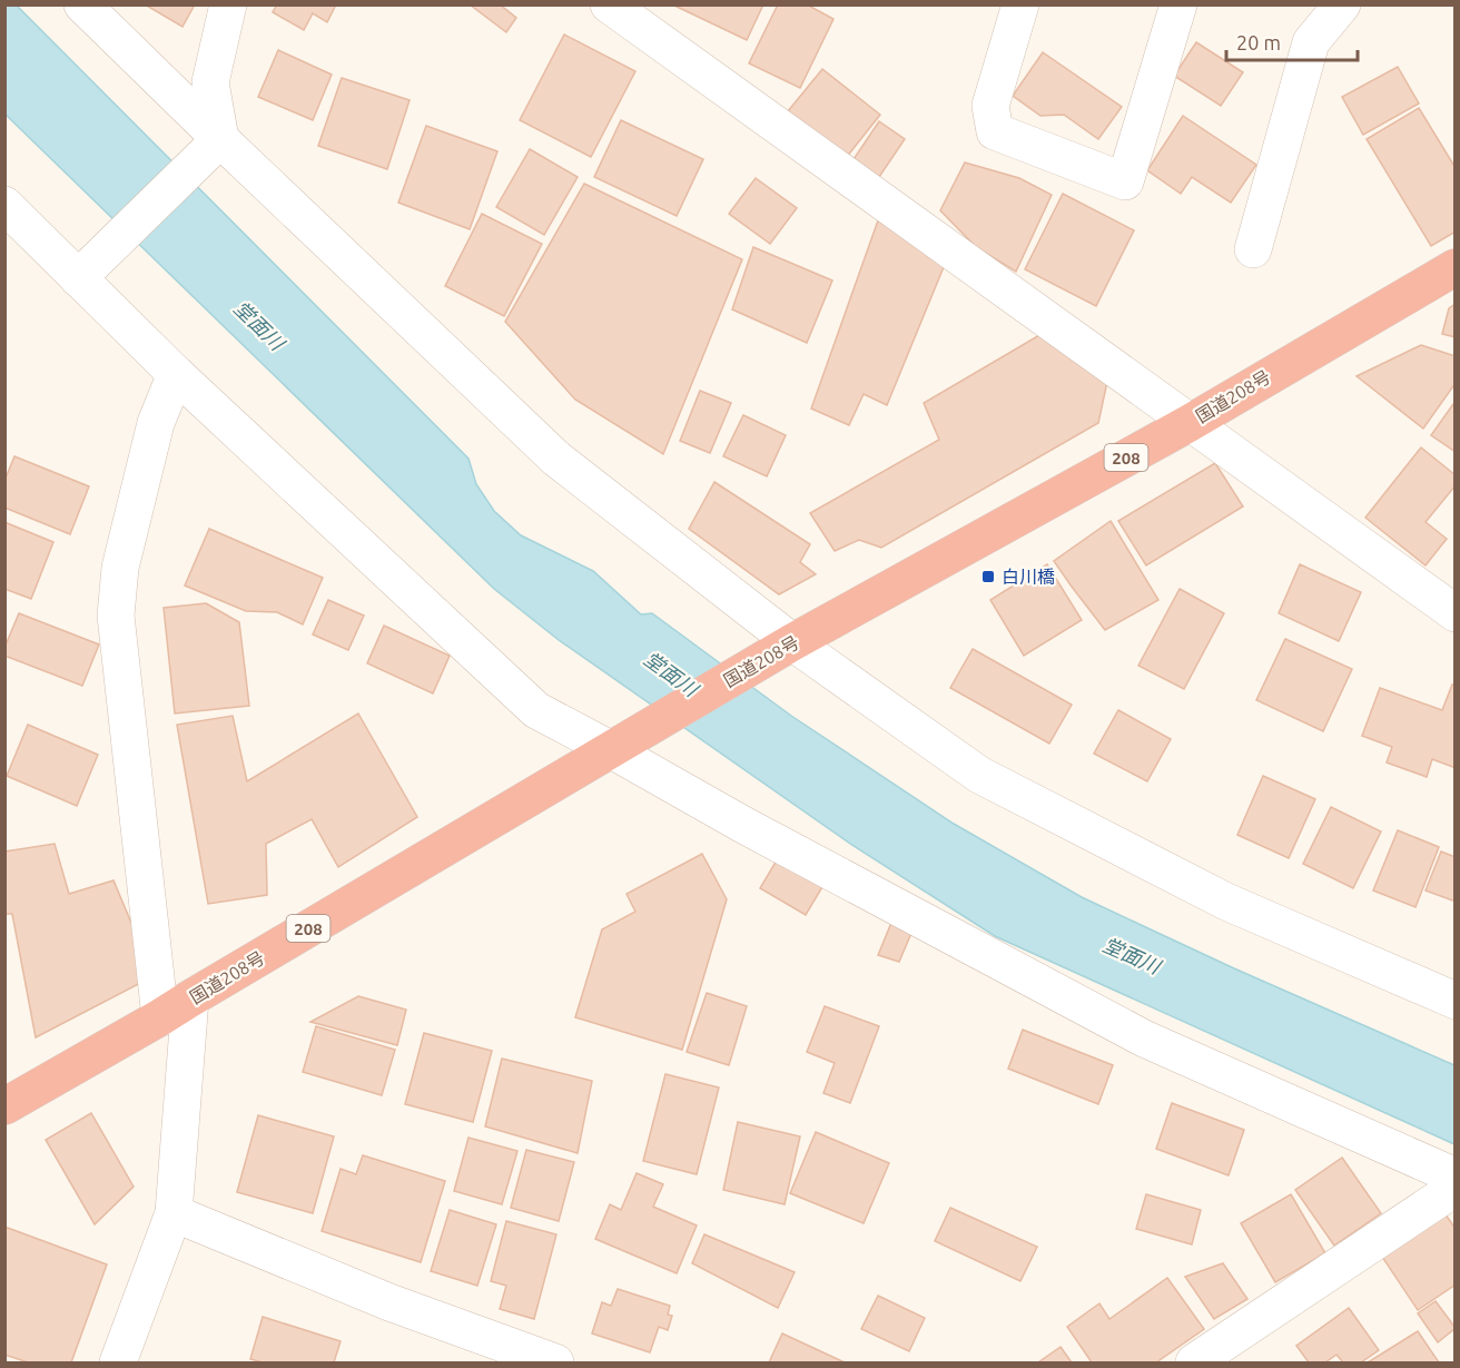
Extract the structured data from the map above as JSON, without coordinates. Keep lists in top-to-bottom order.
{
  "streets": {
    "highway": ["国道208号", "208"]
  },
  "water": ["堂面川"],
  "places": {
    "transit": ["白川橋"]
  },
  "scale_bar": "20 m"
}
